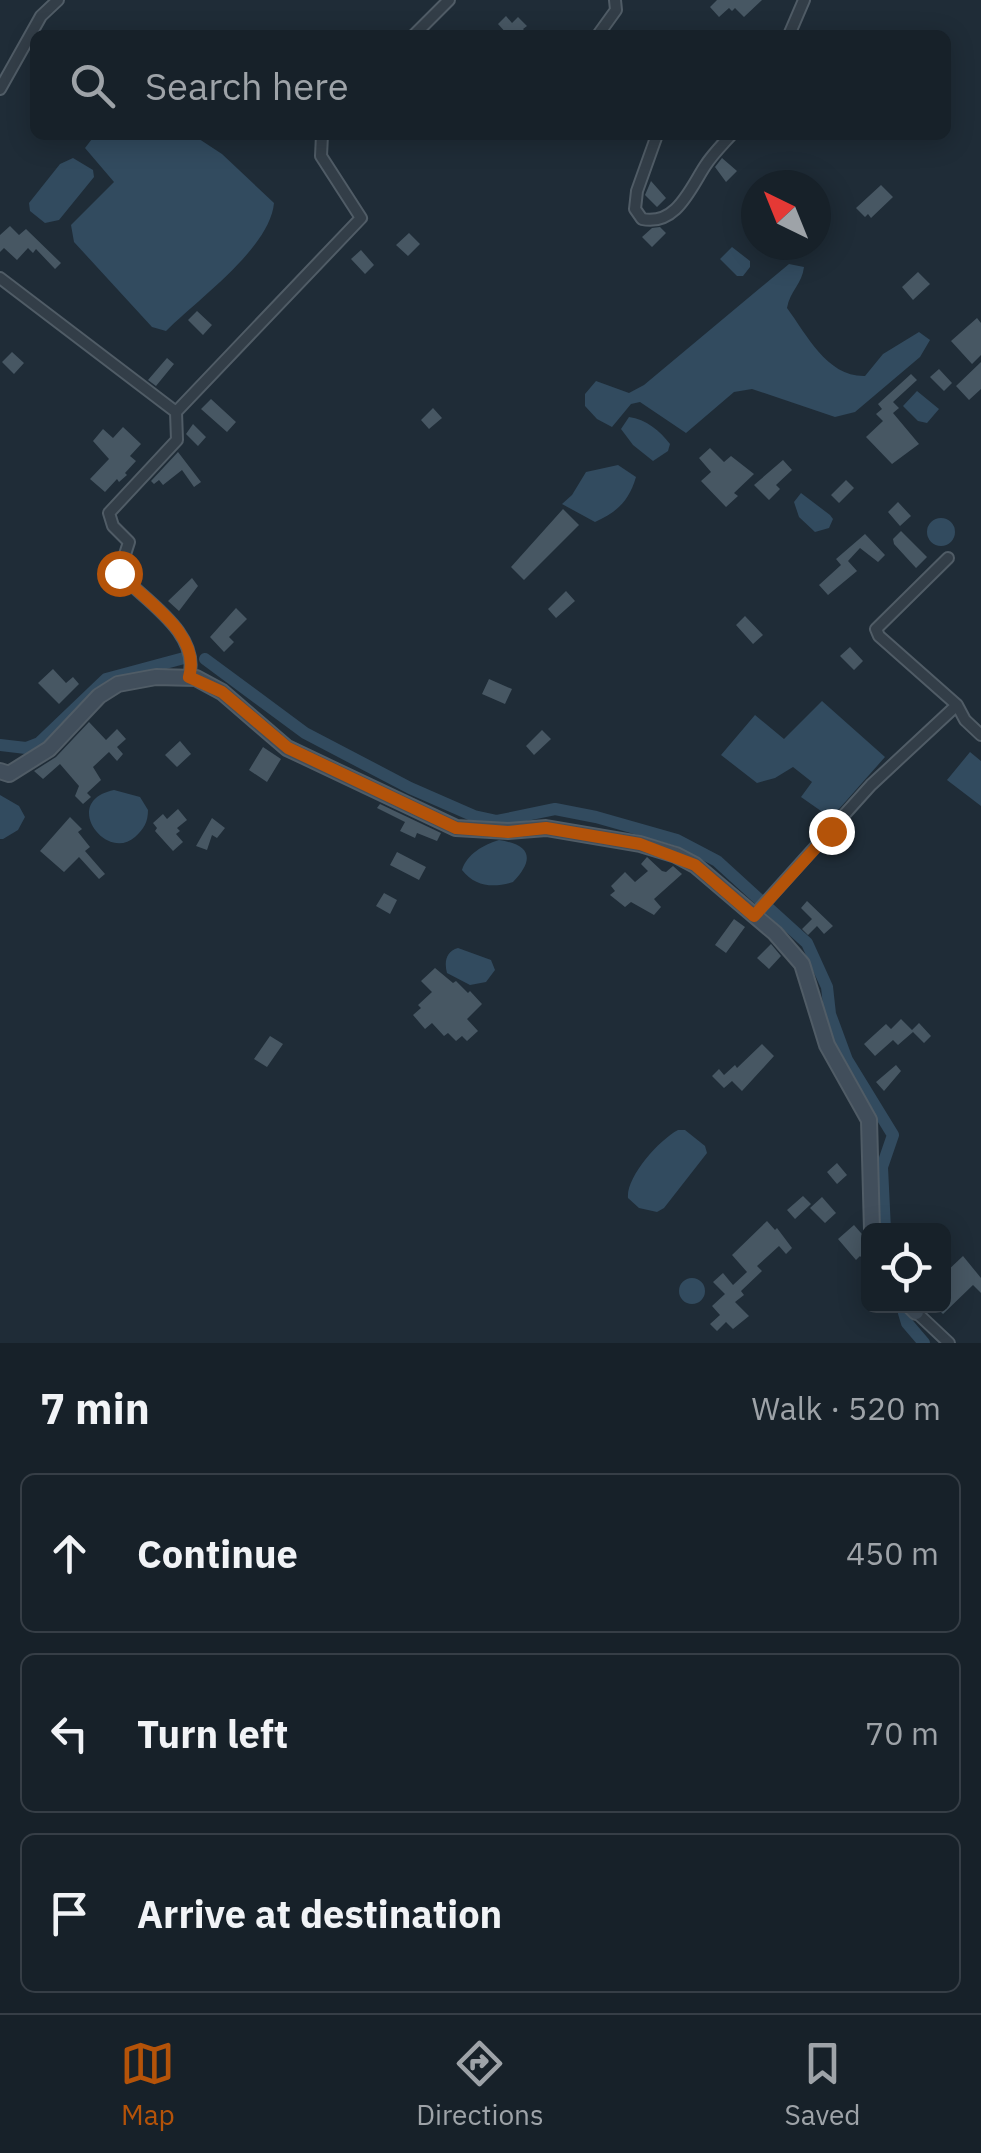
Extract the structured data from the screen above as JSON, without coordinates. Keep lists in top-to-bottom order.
{
  "north": "top left",
  "page": {
    "search": "Search here",
    "heading": ["7 min", "Walk · 520 m"],
    "list": [
      ["Continue", "450 m"],
      ["Turn left", "70 m"],
      "Arrive at destination"
    ],
    "nav": ["Map", "Directions", "Saved"]
  }
}
